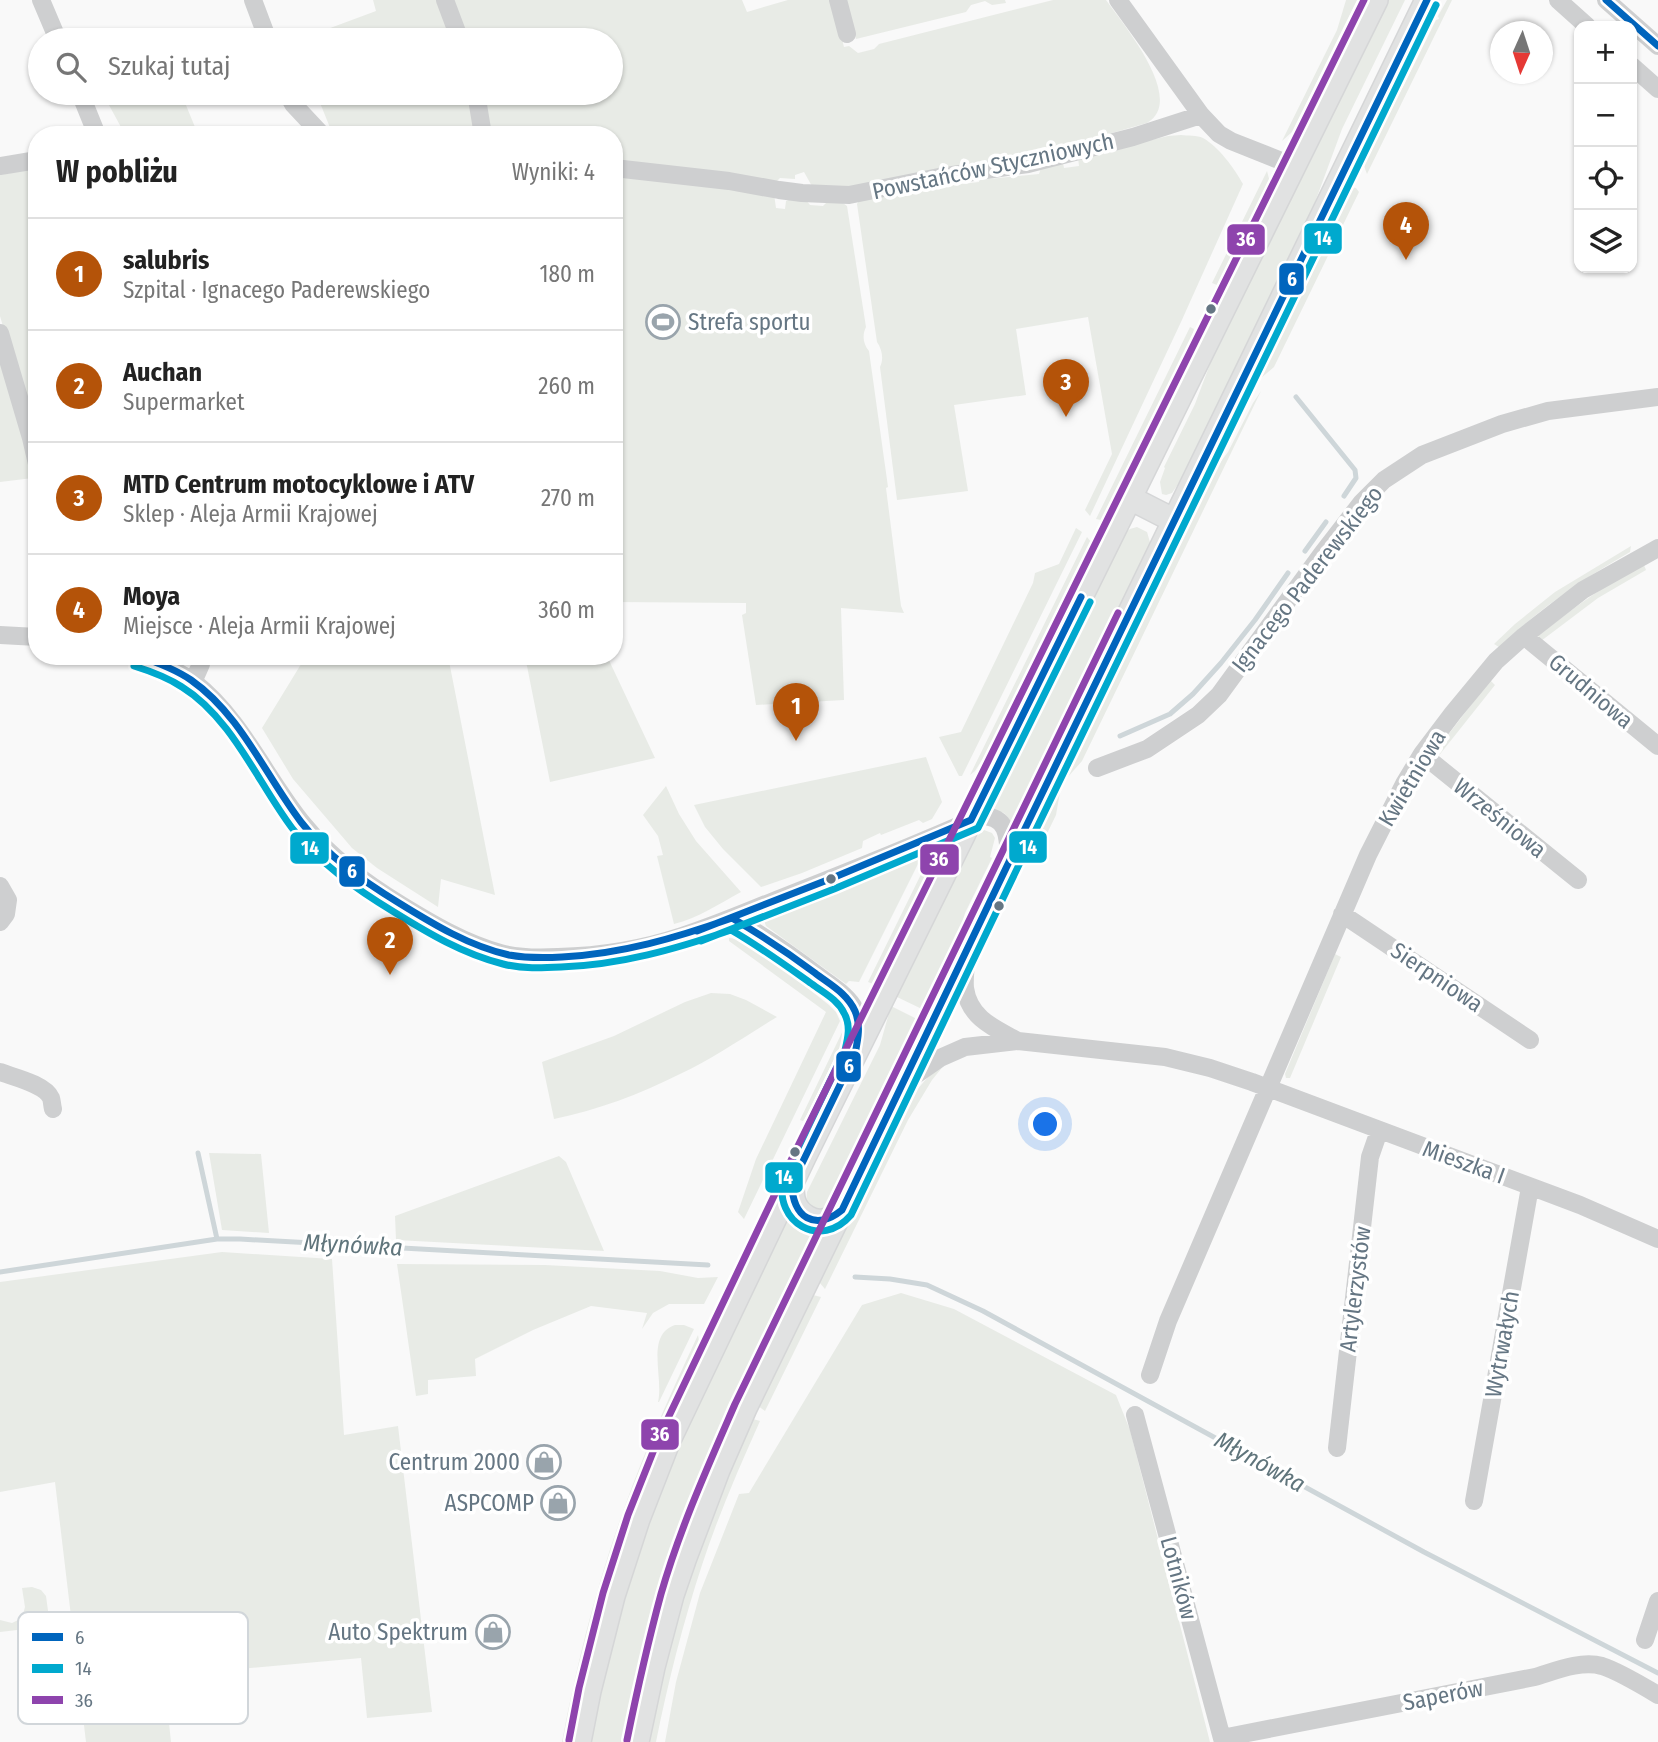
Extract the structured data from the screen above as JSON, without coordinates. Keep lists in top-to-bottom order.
{
  "streets": {
    "street": [
      "Powstańców Styczniowych",
      "Ignacego Paderewskiego",
      "Grudniowa",
      "Kwietniowa",
      "Wrześniowa",
      "Sierpniowa",
      "Mieszka I",
      "Artylerzystów",
      "Wytrwałych",
      "Lotników",
      "Saperów"
    ]
  },
  "crossings": [
    ["Grudniowa", "Kwietniowa"],
    ["Kwietniowa", "Wrześniowa"],
    ["Kwietniowa", "Sierpniowa"],
    ["Kwietniowa", "Mieszka I"],
    ["Mieszka I", "Artylerzystów"],
    ["Mieszka I", "Wytrwałych"],
    ["Lotników", "Saperów"]
  ],
  "water": ["Młynówka"],
  "places": {
    "sports": ["Strefa sportu"],
    "shop": ["Centrum 2000", "ASPCOMP", "Auto Spektrum"]
  },
  "lines": ["transit line 6", "transit line 36", "transit line 14"],
  "legend": ["6", "14", "36"],
  "north": "bottom",
  "page": {
    "map_buttons": ["+", "−"],
    "search": "Szukaj tutaj",
    "heading": ["W pobliżu", "Wyniki: 4"],
    "pins": [
      "4",
      "3",
      "1",
      "2"
    ],
    "list": [
      {
        "mark": "1",
        "name": "salubris",
        "note": "Szpital · Ignacego Paderewskiego",
        "value": "180 m"
      },
      {
        "mark": "2",
        "name": "Auchan",
        "note": "Supermarket",
        "value": "260 m"
      },
      {
        "mark": "3",
        "name": "MTD Centrum motocyklowe i ATV",
        "note": "Sklep · Aleja Armii Krajowej",
        "value": "270 m"
      },
      {
        "mark": "4",
        "name": "Moya",
        "note": "Miejsce · Aleja Armii Krajowej",
        "value": "360 m"
      }
    ]
  }
}
